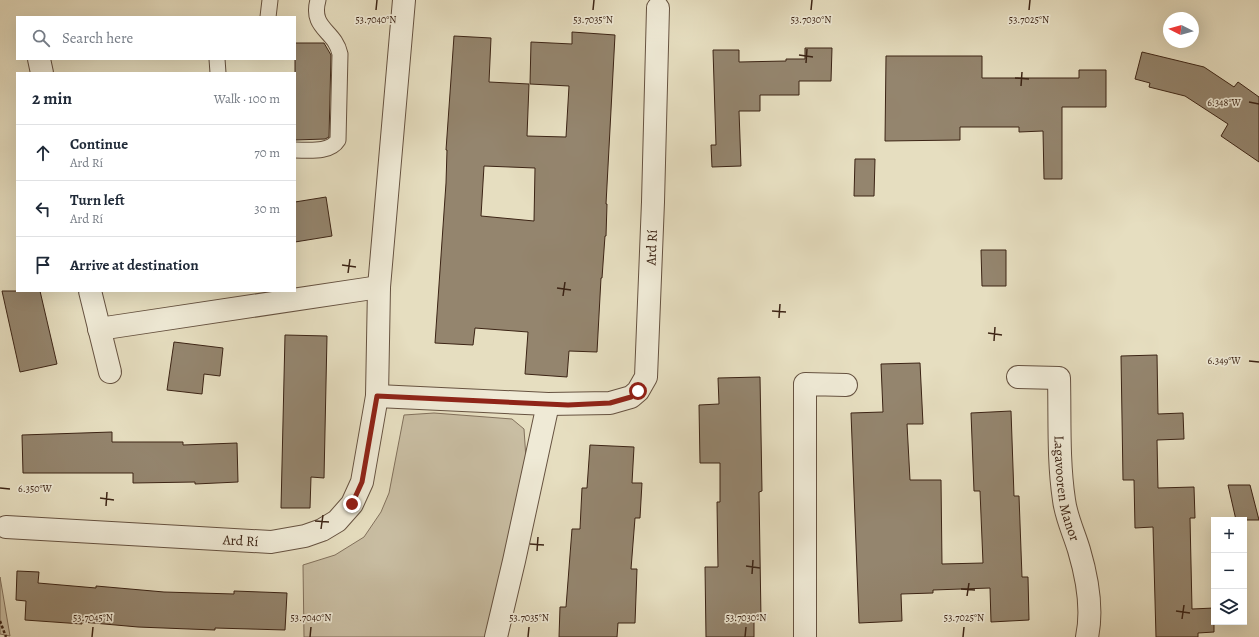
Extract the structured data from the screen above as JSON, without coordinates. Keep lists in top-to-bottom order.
{
  "streets": {
    "street": ["Ard Rí", "Lagavooren Manor"]
  },
  "north": "left",
  "page": {
    "search": "Search here",
    "heading": ["2 min", "Walk · 100 m"],
    "list": [
      ["Continue", "Ard Rí", "70 m"],
      ["Turn left", "Ard Rí", "30 m"],
      "Arrive at destination"
    ],
    "map_buttons": ["+", "−"]
  },
  "coordinates": [
    "53.7040°N",
    "53.7035°N",
    "53.7030°N",
    "53.7025°N",
    "6.348°W",
    "6.349°W",
    "6.350°W",
    "53.7045°N"
  ]
}
